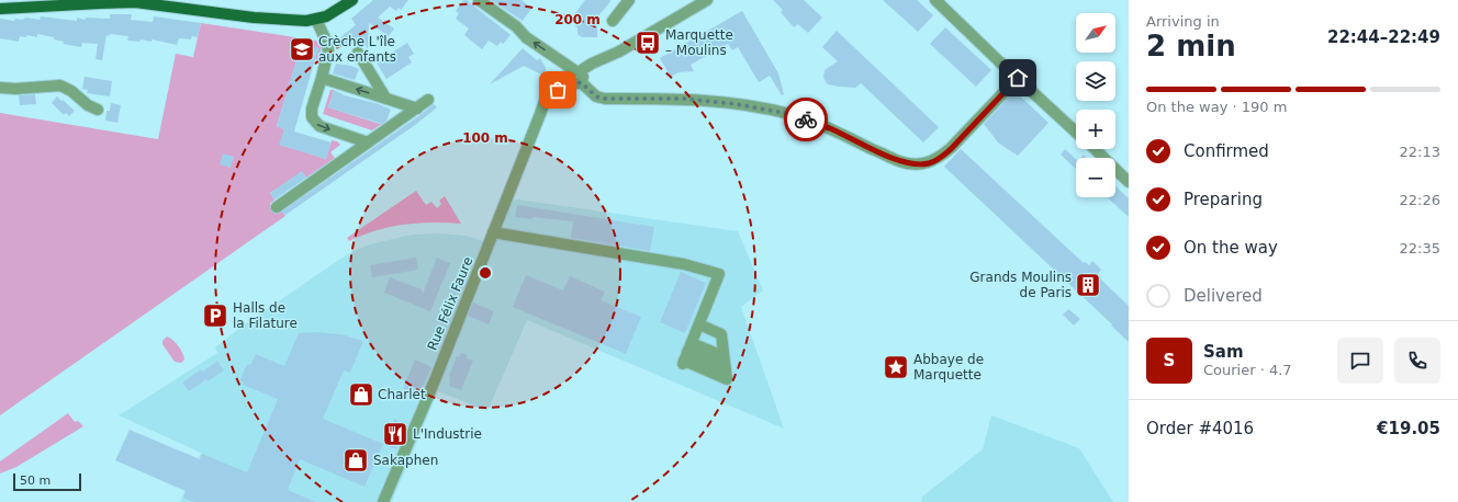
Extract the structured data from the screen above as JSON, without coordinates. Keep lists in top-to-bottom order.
{
  "streets": {
    "street": ["Rue Félix Faure"]
  },
  "places": {
    "bus stop": ["Marquette – Moulins"],
    "school or university": ["Crèche L'île aux enfants"],
    "building": ["Grands Moulins de Paris"],
    "parking": ["Halls de la Filature"],
    "place": ["Abbaye de Marquette"],
    "shop": ["Charlet", "Sakaphen"],
    "restaurant": ["L'Industrie"]
  },
  "scale_bar": "50 m",
  "north": "top right",
  "page": {
    "heading": ["2 min", "Arriving in", "22:44–22:49"],
    "panel": [
      "Sam",
      "Courier · 4.7",
      "Order #4016",
      "€19.05"
    ],
    "map_buttons": ["+", "−"],
    "bar": "On the way · 190 m",
    "list": [
      ["Confirmed", "22:13"],
      ["Preparing", "22:26"],
      ["On the way", "22:35"],
      "Delivered"
    ],
    "round": "S",
    "scale": "50 m"
  },
  "rings": ["200 m", "100 m"]
}
